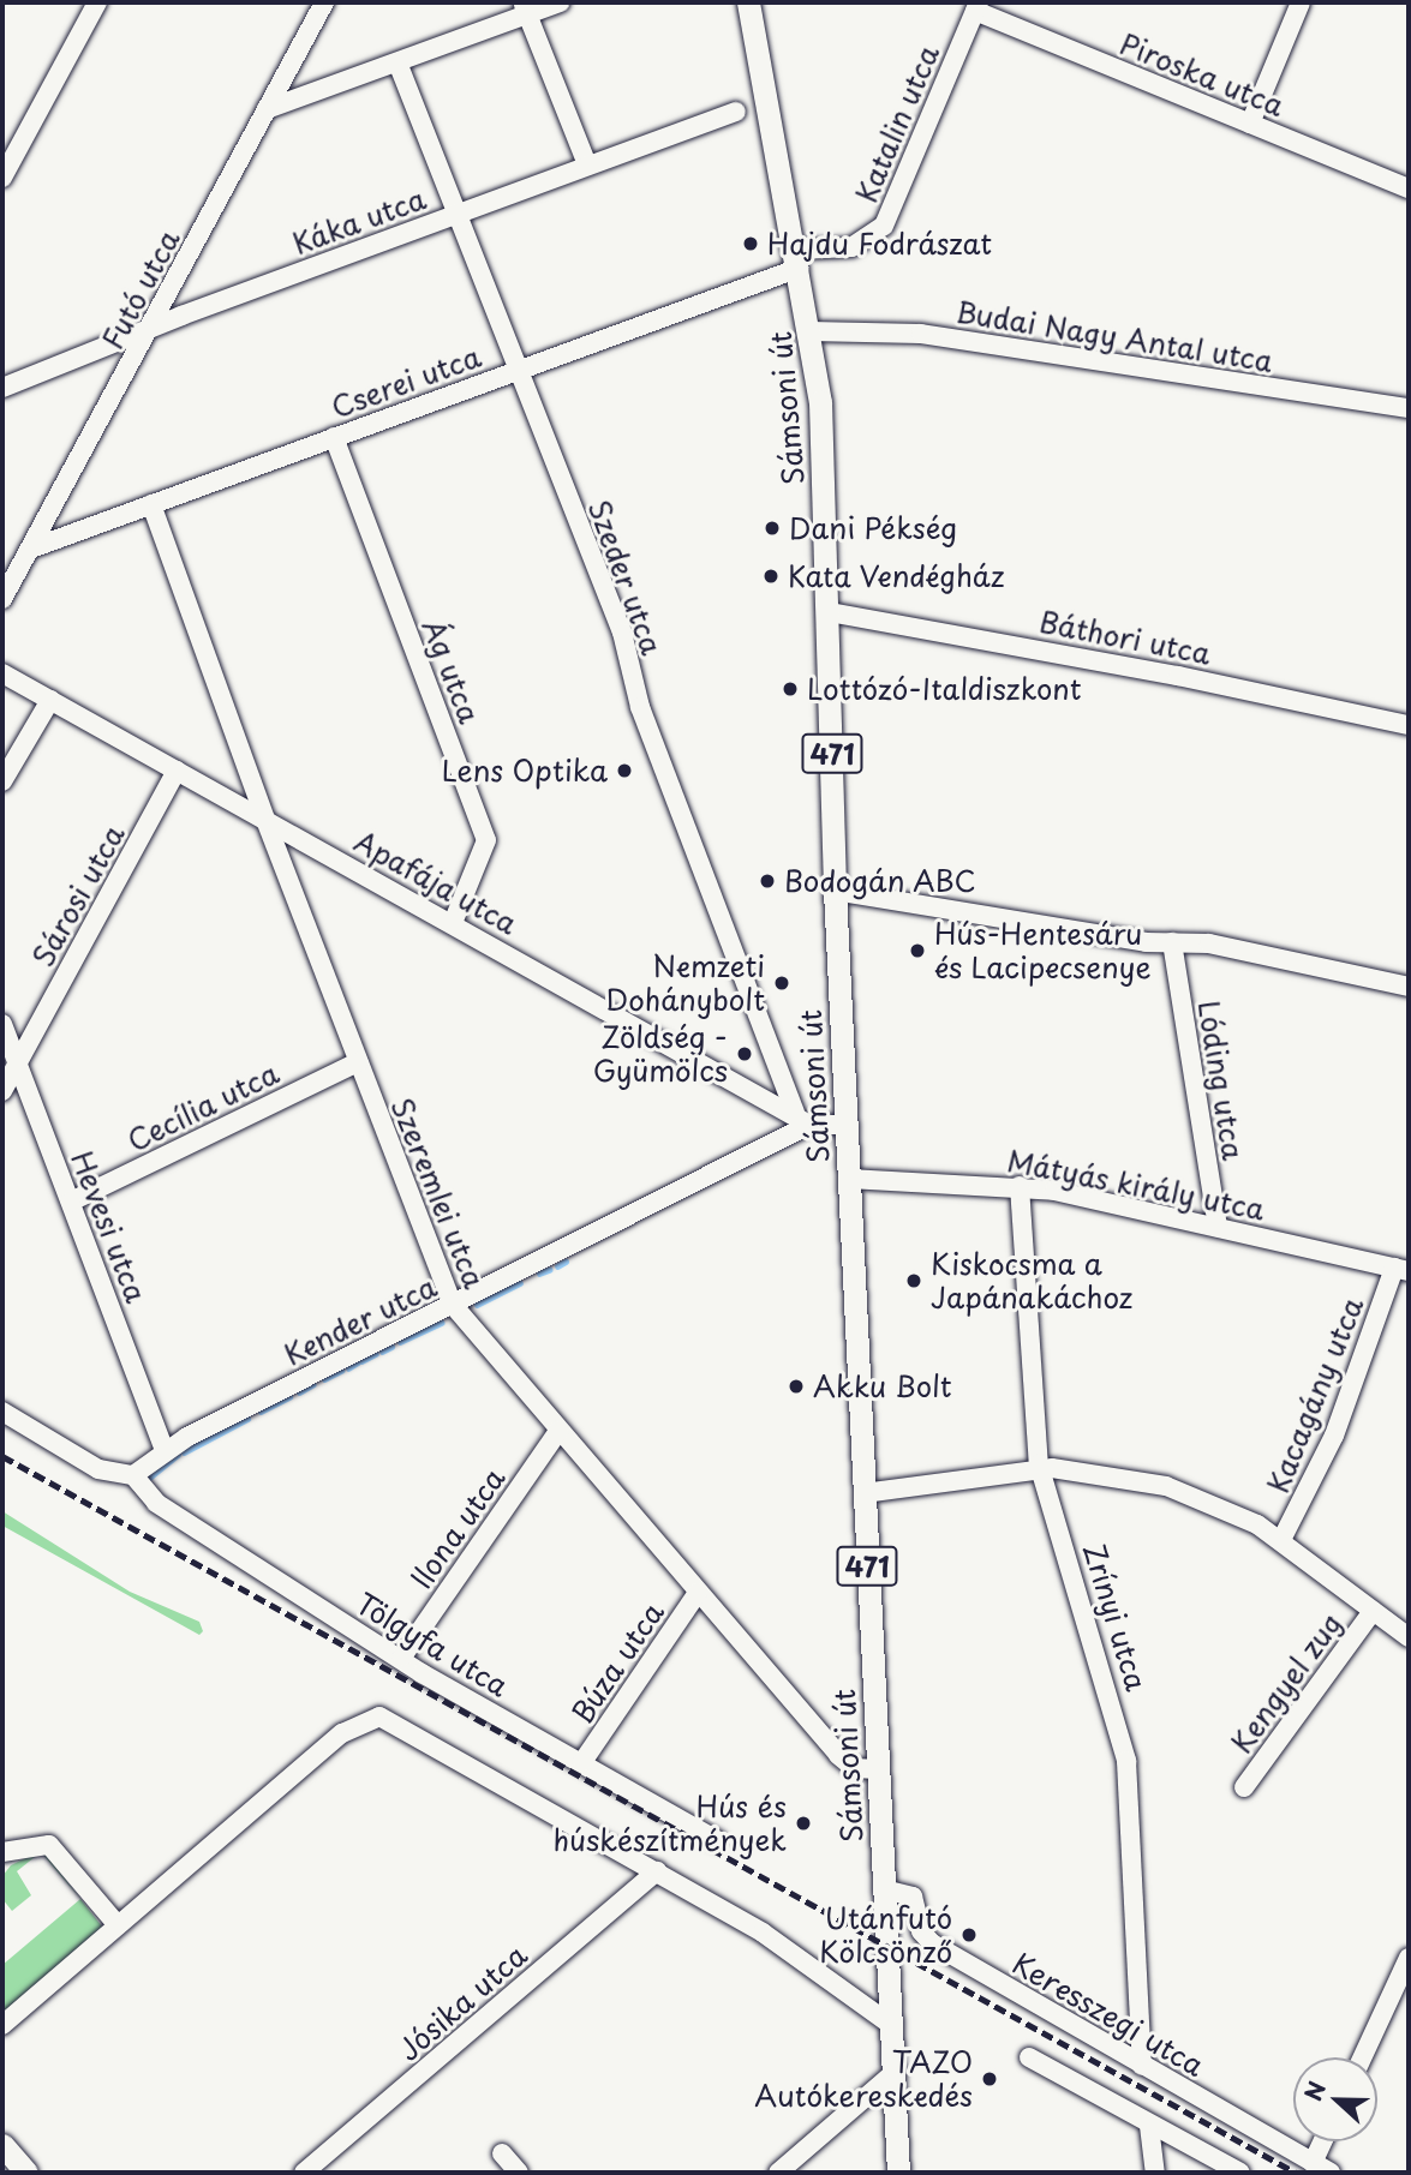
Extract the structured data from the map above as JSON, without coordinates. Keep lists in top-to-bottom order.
{
  "streets": {
    "main road": ["Sámsoni út", "471"],
    "street": [
      "Piroska utca",
      "Katalin utca",
      "Káka utca",
      "Futó utca",
      "Budai Nagy Antal utca",
      "Cserei utca",
      "Szeder utca",
      "Báthori utca",
      "Ág utca",
      "Apafája utca",
      "Sárosi utca",
      "Lóding utca",
      "Cecília utca",
      "Mátyás király utca",
      "Szeremlei utca",
      "Hevesi utca",
      "Kender utca",
      "Kacagány utca",
      "Ilona utca",
      "Zrínyi utca",
      "Tölgyfa utca",
      "Búza utca",
      "Kengyel zug",
      "Jósika utca",
      "Keresszegi utca"
    ]
  },
  "crossings": [
    ["Piroska utca", "Katalin utca"],
    ["Katalin utca", "Cserei utca"],
    ["Katalin utca", "Sámsoni út"],
    ["Káka utca", "Futó utca"],
    ["Káka utca", "Szeder utca"],
    ["Futó utca", "Cserei utca"],
    ["Budai Nagy Antal utca", "Sámsoni út"],
    ["Cserei utca", "Sámsoni út"],
    ["Cserei utca", "Szeder utca"],
    ["Cserei utca", "Ág utca"],
    ["Cserei utca", "Szeremlei utca"],
    ["Sámsoni út", "Báthori utca"],
    ["Sámsoni út", "Apafája utca"],
    ["Sámsoni út", "Mátyás király utca"],
    ["Sámsoni út", "Szeremlei utca"],
    ["Sámsoni út", "Keresszegi utca"],
    ["Szeder utca", "Apafája utca"],
    ["Szeder utca", "Kender utca"],
    ["Ág utca", "Apafája utca"],
    ["Apafája utca", "Sárosi utca"],
    ["Apafája utca", "Szeremlei utca"],
    ["Apafája utca", "Kender utca"],
    ["Sárosi utca", "Hevesi utca"],
    ["Lóding utca", "Mátyás király utca"],
    ["Cecília utca", "Szeremlei utca"],
    ["Cecília utca", "Hevesi utca"],
    ["Mátyás király utca", "Kacagány utca"],
    ["Mátyás király utca", "Zrínyi utca"],
    ["Szeremlei utca", "Kender utca"],
    ["Szeremlei utca", "Ilona utca"],
    ["Szeremlei utca", "Búza utca"],
    ["Hevesi utca", "Kender utca"],
    ["Kender utca", "Tölgyfa utca"],
    ["Ilona utca", "Tölgyfa utca"],
    ["Zrínyi utca", "Keresszegi utca"],
    ["Tölgyfa utca", "Búza utca"]
  ],
  "places": [
    "Hajdu Fodrászat",
    "Dani Pékség",
    "Kata Vendégház",
    "Lottózó-Italdiszkont",
    "Lens Optika",
    "Bodogán ABC",
    "Hús-Hentesáru és Lacipecsenye",
    "Nemzeti Dohánybolt",
    "Zöldség - Gyümölcs",
    "Kiskocsma a Japánakáchoz",
    "Akku Bolt",
    "Hús és húskészítmények",
    "Utánfutó Kölcsönző",
    "TAZO Autókereskedés"
  ],
  "north": "left"
}
